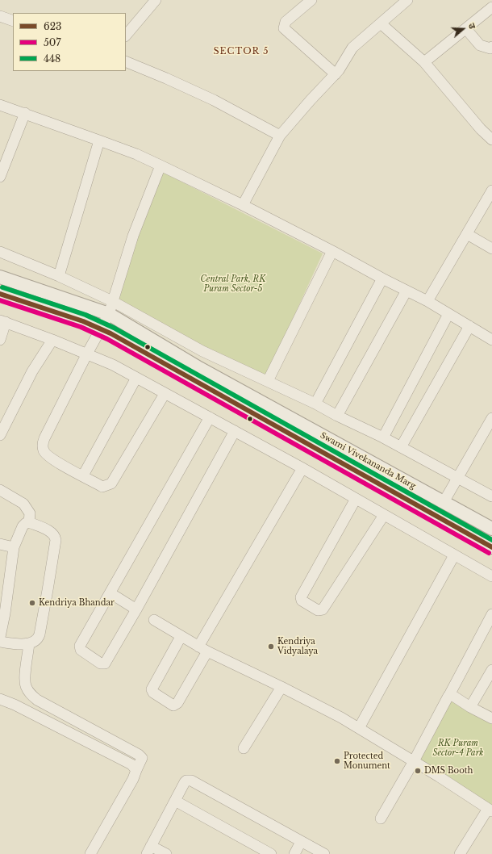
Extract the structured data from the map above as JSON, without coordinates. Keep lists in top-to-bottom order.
{
  "streets": {
    "street": ["Swami Vivekananda Marg"]
  },
  "districts": ["SECTOR 5"],
  "parks": ["Central Park, RK Puram Sector-5", "RK Puram Sector-4 Park"],
  "places": [
    "Kendriya Bhandar",
    "Kendriya Vidyalaya",
    "Protected Monument",
    "DMS Booth"
  ],
  "lines": ["transit line 448", "transit line 623", "transit line 507"],
  "legend": ["623", "507", "448"],
  "north": "right"
}
